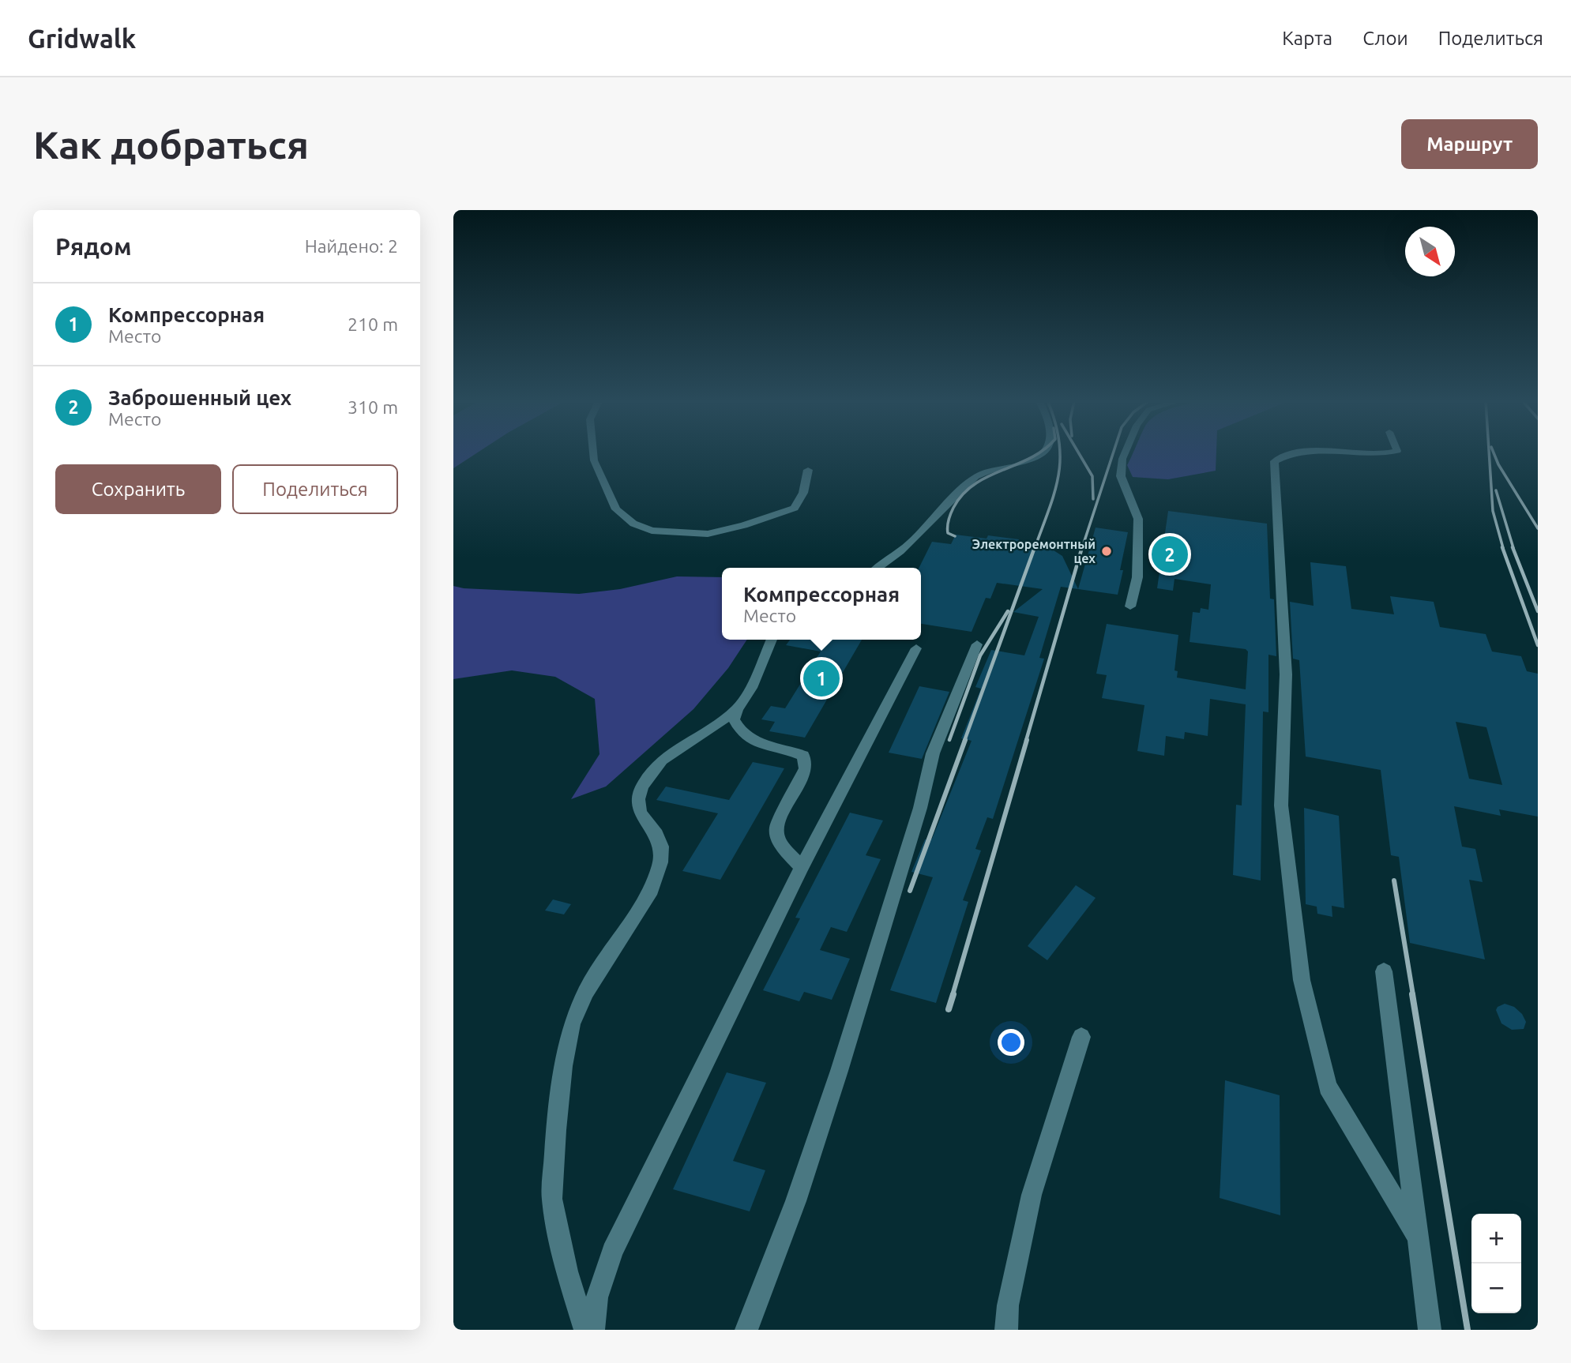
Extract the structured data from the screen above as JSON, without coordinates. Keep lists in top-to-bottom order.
{
  "places": ["Электроремонтный цех"],
  "north": "bottom right",
  "page": {
    "header": "Gridwalk",
    "nav": ["Карта", "Слои", "Поделиться"],
    "buttons": [
      "Маршрут",
      ["Сохранить", "Поделиться"]
    ],
    "title": "Как добраться",
    "heading": ["Рядом", "Найдено: 2"],
    "list": [
      {
        "mark": "1",
        "name": "Компрессорная",
        "note": "Место",
        "value": "210 m"
      },
      {
        "mark": "2",
        "name": "Заброшенный цех",
        "note": "Место",
        "value": "310 m"
      }
    ],
    "pins": ["2", "1"],
    "popup": ["Компрессорная", "Место"],
    "map_buttons": ["+", "−"]
  }
}
